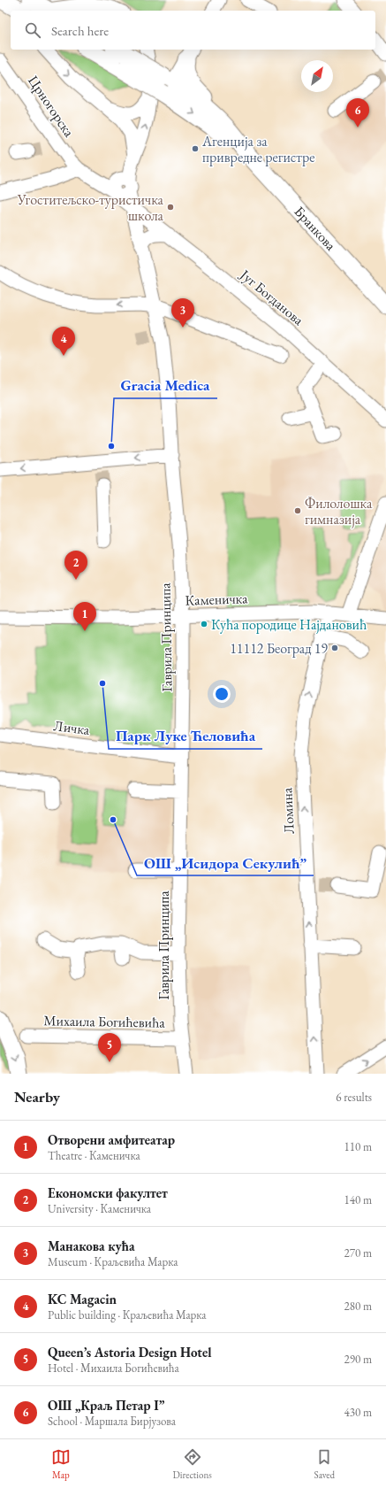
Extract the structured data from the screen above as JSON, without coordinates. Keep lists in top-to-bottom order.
{
  "streets": {
    "main road": ["Бранкова"],
    "street": [
      "Црногорска",
      "Југ Богданова",
      "Каменичка",
      "Гаврила Принципа",
      "Личка",
      "Ломина",
      "Михаила Богићевића"
    ]
  },
  "crossings": [
    ["Црногорска", "Југ Богданова"],
    ["Југ Богданова", "Гаврила Принципа"],
    ["Каменичка", "Гаврила Принципа"],
    ["Каменичка", "Ломина"],
    ["Гаврила Принципа", "Личка"],
    ["Гаврила Принципа", "Михаила Богићевића"]
  ],
  "one_way": ["Ломина"],
  "places": [
    "Агенција за привредне регистре",
    "Угоститељско-туристичка школа",
    "Gracia Medica",
    "Филолошка гимназија",
    "Кућа породице Најдановић",
    "11112 Београд 19",
    "Парк Луке Ћеловића",
    "ОШ „Исидора Секулић”"
  ],
  "north": "top right",
  "page": {
    "search": "Search here",
    "pins": [
      "6",
      "3",
      "4",
      "2",
      "1",
      "5"
    ],
    "heading": ["Nearby", "6 results"],
    "list": [
      {
        "mark": "1",
        "name": "Отворени амфитеатар",
        "note": "Theatre · Каменичка",
        "value": "110 m"
      },
      {
        "mark": "2",
        "name": "Економски факултет",
        "note": "University · Каменичка",
        "value": "140 m"
      },
      {
        "mark": "3",
        "name": "Манакова кућа",
        "note": "Museum · Краљевића Марка",
        "value": "270 m"
      },
      {
        "mark": "4",
        "name": "KC Magacin",
        "note": "Public building · Краљевића Марка",
        "value": "280 m"
      },
      {
        "mark": "5",
        "name": "Queen’s Astoria Design Hotel",
        "note": "Hotel · Михаила Богићевића",
        "value": "290 m"
      },
      {
        "mark": "6",
        "name": "ОШ „Краљ Петар I”",
        "note": "School · Маршала Бирјузова",
        "value": "430 m"
      }
    ],
    "nav": ["Map", "Directions", "Saved"]
  }
}
